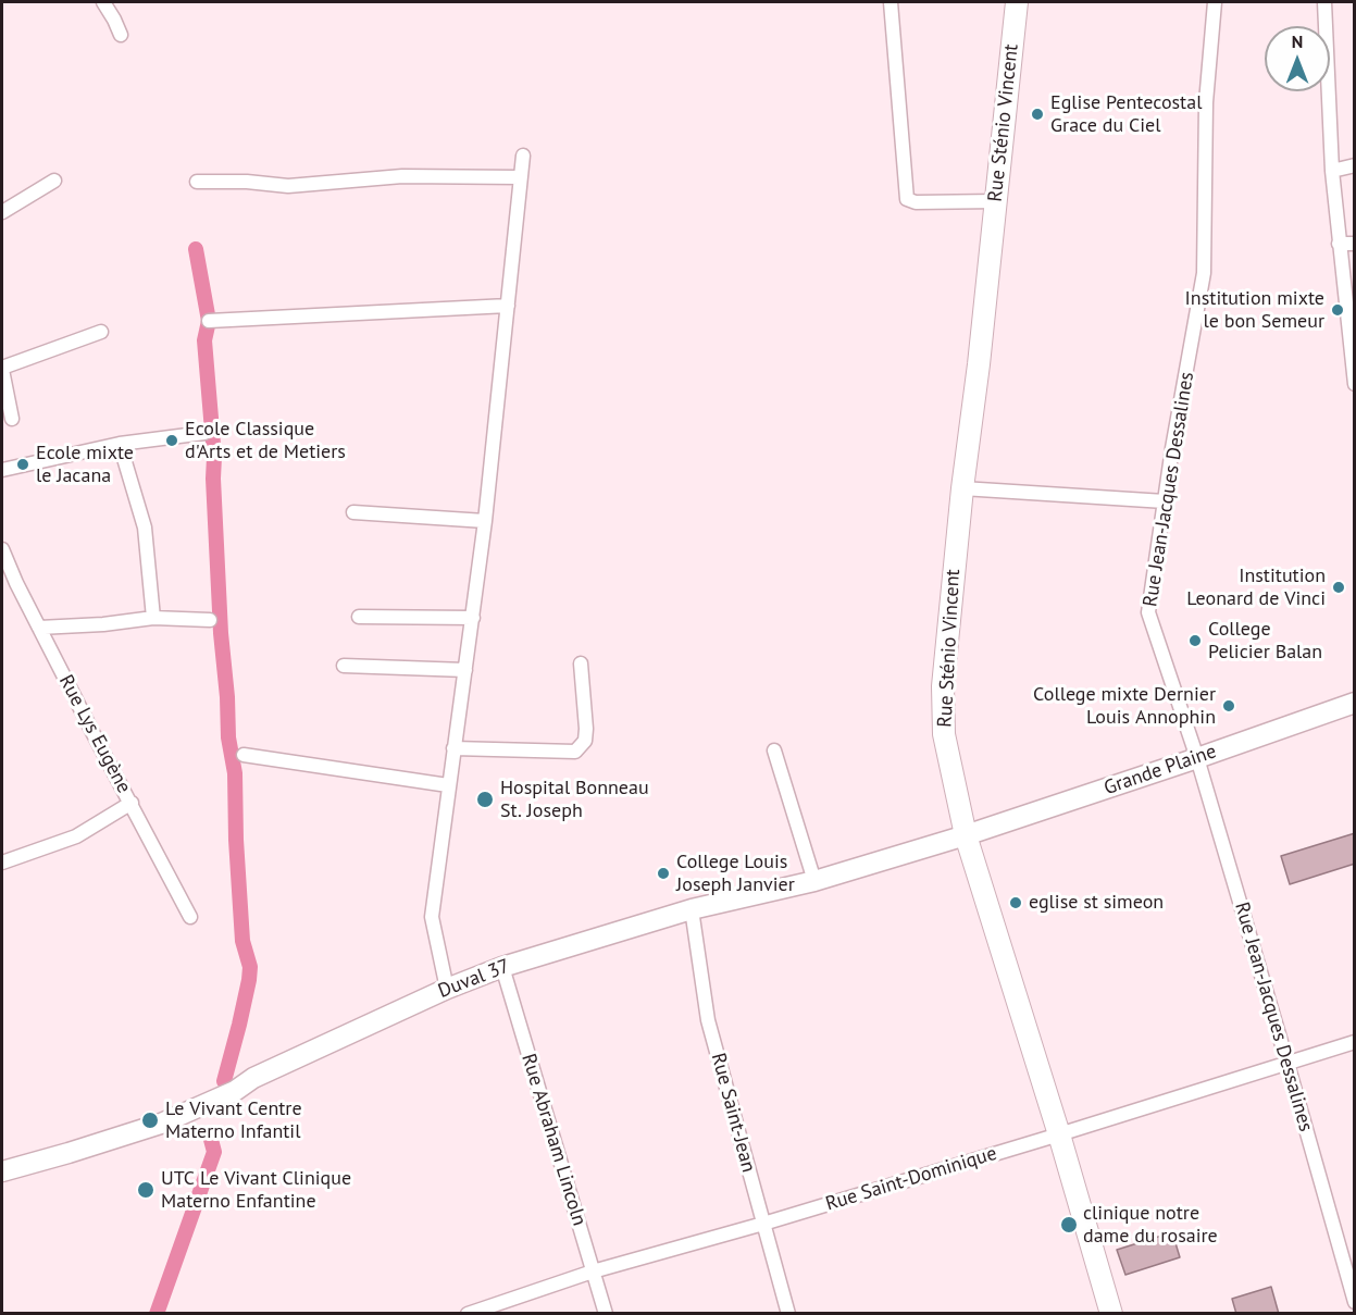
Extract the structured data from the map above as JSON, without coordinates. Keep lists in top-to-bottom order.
{
  "streets": {
    "main road": ["Rue Sténio Vincent"],
    "street": [
      "Rue Jean-Jacques Dessalines",
      "Rue Lys Eugène",
      "Grande Plaine",
      "Duval 37",
      "Rue Saint-Jean",
      "Rue Abraham Lincoln",
      "Rue Saint-Dominique"
    ]
  },
  "crossings": [
    ["Rue Sténio Vincent", "Grande Plaine"],
    ["Rue Sténio Vincent", "Duval 37"],
    ["Rue Sténio Vincent", "Rue Saint-Dominique"],
    ["Rue Jean-Jacques Dessalines", "Grande Plaine"],
    ["Rue Jean-Jacques Dessalines", "Rue Saint-Dominique"],
    ["Grande Plaine", "Duval 37"],
    ["Duval 37", "Rue Saint-Jean"],
    ["Duval 37", "Rue Abraham Lincoln"],
    ["Rue Saint-Jean", "Rue Saint-Dominique"],
    ["Rue Abraham Lincoln", "Rue Saint-Dominique"]
  ],
  "places": [
    "Eglise Pentecostal Grace du Ciel",
    "Institution mixte le bon Semeur",
    "Ecole Classique d'Arts et de Metiers",
    "Ecole mixte le Jacana",
    "Institution Leonard de Vinci",
    "College Pelicier Balan",
    "College mixte Dernier Louis Annophin",
    "Hospital Bonneau St. Joseph",
    "College Louis Joseph Janvier",
    "eglise st simeon",
    "Le Vivant Centre Materno Infantil",
    "UTC Le Vivant Clinique Materno Enfantine",
    "clinique notre dame du rosaire"
  ],
  "north": "top"
}
